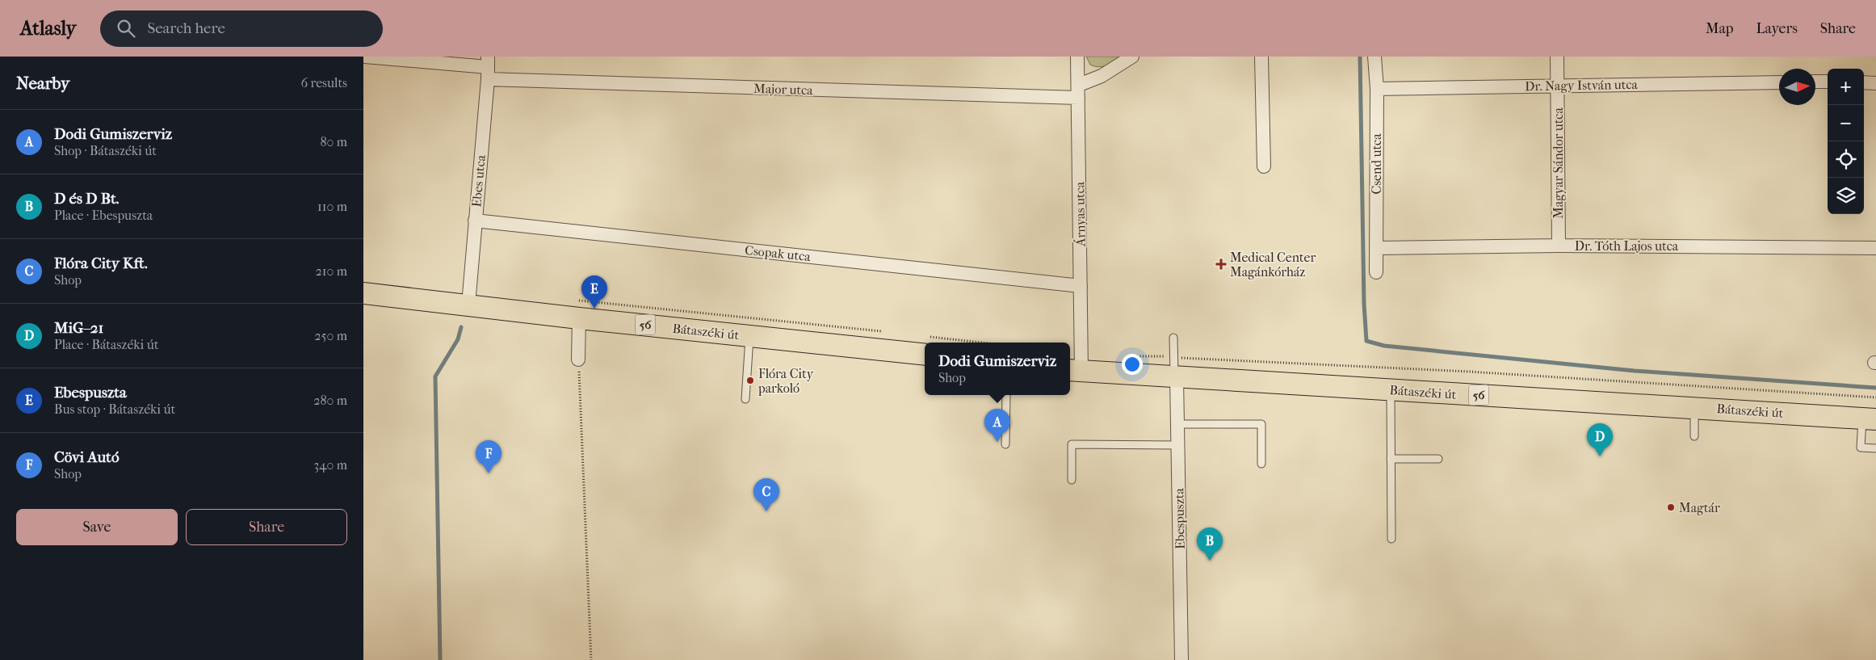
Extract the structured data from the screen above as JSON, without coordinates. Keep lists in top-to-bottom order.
{
  "streets": {
    "main road": ["56", "Bátaszéki út"],
    "street": [
      "Dr. Nagy István utca",
      "Major utca",
      "Magyar Sándor utca",
      "Csend utca",
      "Ebes utca",
      "Árnyas utca",
      "Dr. Tóth Lajos utca",
      "Csopak utca",
      "Ebespuszta"
    ]
  },
  "crossings": [
    ["Dr. Nagy István utca", "Magyar Sándor utca"],
    ["Dr. Nagy István utca", "Csend utca"],
    ["Major utca", "Ebes utca"],
    ["Major utca", "Árnyas utca"],
    ["Magyar Sándor utca", "Dr. Tóth Lajos utca"],
    ["Csend utca", "Dr. Tóth Lajos utca"],
    ["Ebes utca", "Csopak utca"],
    ["Ebes utca", "Bátaszéki út"],
    ["Árnyas utca", "Csopak utca"],
    ["Árnyas utca", "Bátaszéki út"],
    ["Bátaszéki út", "Ebespuszta"]
  ],
  "places": {
    "health": ["Medical Center Magánkórház"],
    "other": ["Flóra City parkoló", "Magtár"]
  },
  "north": "right",
  "page": {
    "header": "Atlasly",
    "search": "Search here",
    "nav": ["Map", "Layers", "Share"],
    "heading": ["Nearby", "6 results"],
    "map_buttons": ["+", "−"],
    "list": [
      {
        "mark": "A",
        "name": "Dodi Gumiszerviz",
        "note": "Shop · Bátaszéki út",
        "value": "80 m"
      },
      {
        "mark": "B",
        "name": "D és D Bt.",
        "note": "Place · Ebespuszta",
        "value": "110 m"
      },
      {
        "mark": "C",
        "name": "Flóra City Kft.",
        "note": "Shop",
        "value": "210 m"
      },
      {
        "mark": "D",
        "name": "MiG–21",
        "note": "Place · Bátaszéki út",
        "value": "250 m"
      },
      {
        "mark": "E",
        "name": "Ebespuszta",
        "note": "Bus stop · Bátaszéki út",
        "value": "280 m"
      },
      {
        "mark": "F",
        "name": "Cövi Autó",
        "note": "Shop",
        "value": "340 m"
      }
    ],
    "pins": [
      "E",
      "A",
      "D",
      "F",
      "C",
      "B"
    ],
    "popup": ["Dodi Gumiszerviz", "Shop"],
    "buttons": ["Save", "Share"]
  }
}
